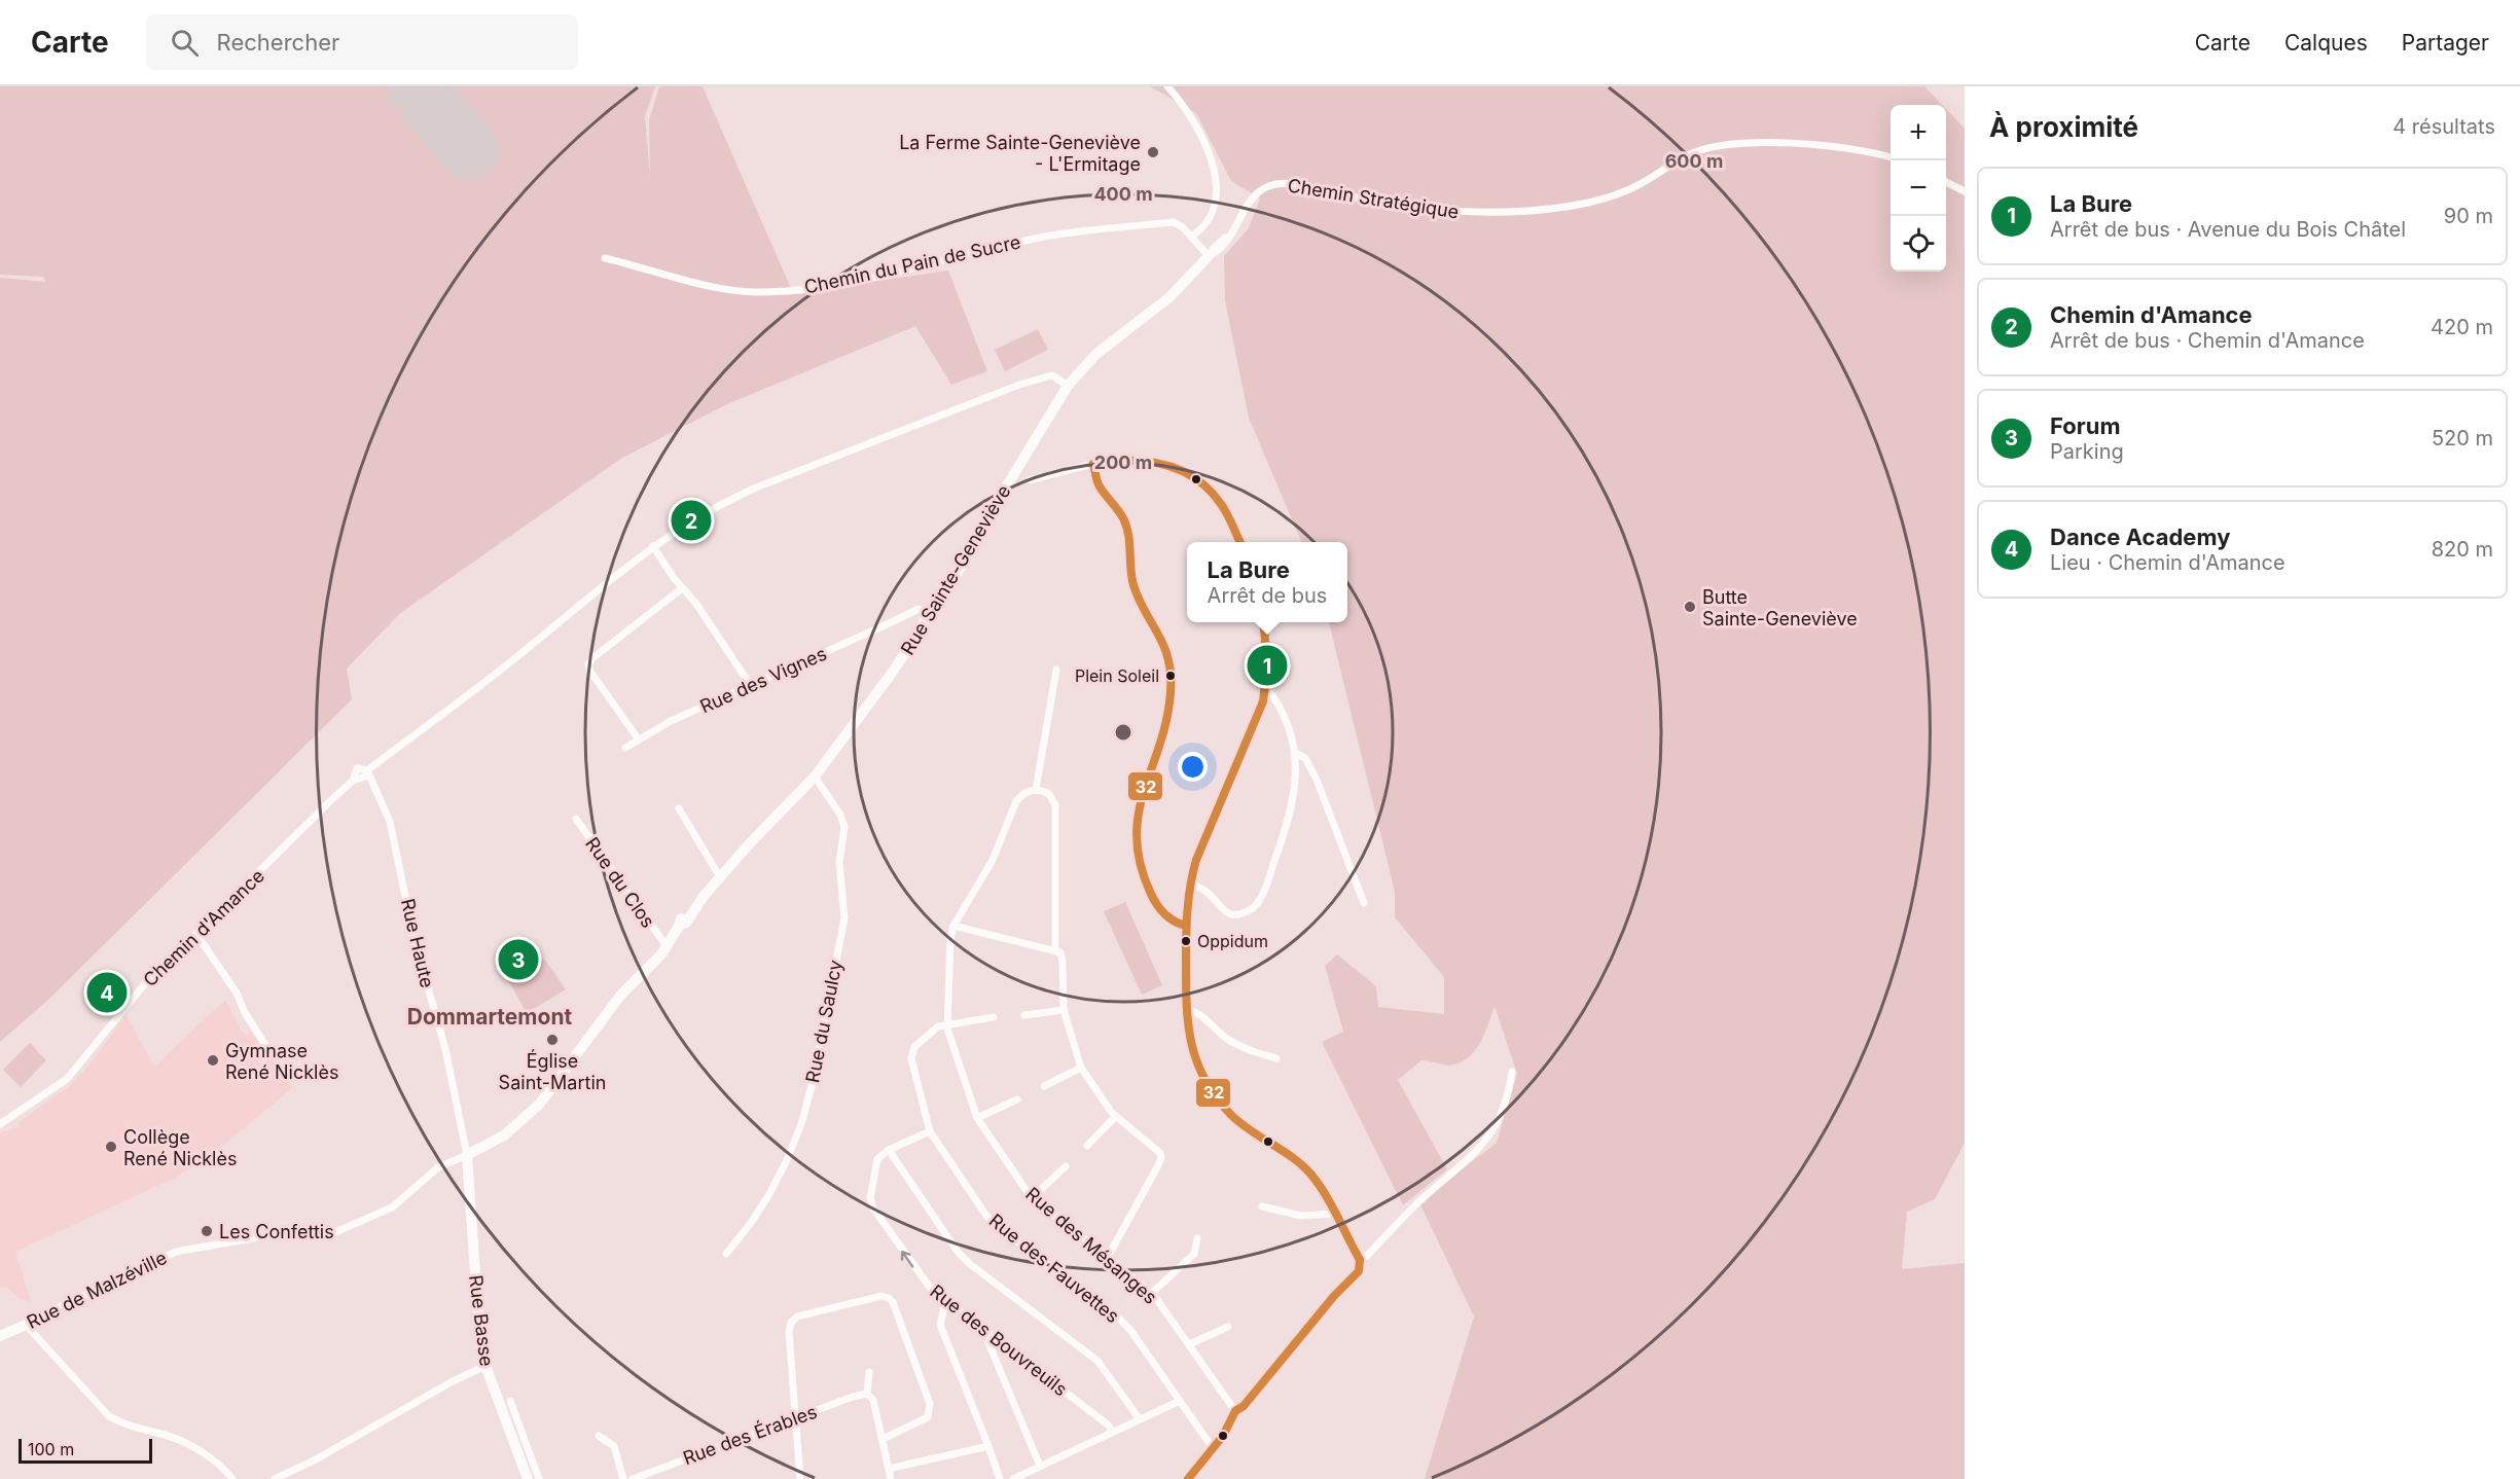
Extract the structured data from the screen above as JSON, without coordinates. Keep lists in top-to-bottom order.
{
  "streets": {
    "street": [
      "Chemin Stratégique",
      "Chemin du Pain de Sucre",
      "Rue Sainte-Geneviève",
      "Rue des Vignes",
      "Rue du Clos",
      "Chemin d'Amance",
      "Rue Haute",
      "Rue du Saulcy",
      "Rue des Mésanges",
      "Rue des Fauvettes",
      "Rue de Malzéville",
      "Rue Basse",
      "Rue des Bouvreuils",
      "Rue des Érables"
    ]
  },
  "crossings": [
    ["Chemin Stratégique", "Chemin du Pain de Sucre"],
    ["Chemin Stratégique", "Rue Sainte-Geneviève"],
    ["Chemin du Pain de Sucre", "Rue Sainte-Geneviève"],
    ["Rue Sainte-Geneviève", "Rue des Vignes"],
    ["Rue Sainte-Geneviève", "Rue du Clos"],
    ["Rue Sainte-Geneviève", "Chemin d'Amance"],
    ["Rue Sainte-Geneviève", "Rue Haute"],
    ["Rue Sainte-Geneviève", "Rue du Saulcy"],
    ["Rue Sainte-Geneviève", "Rue de Malzéville"],
    ["Rue Sainte-Geneviève", "Rue Basse"],
    ["Chemin d'Amance", "Rue Haute"],
    ["Rue Haute", "Rue de Malzéville"],
    ["Rue Haute", "Rue Basse"],
    ["Rue des Mésanges", "Rue des Fauvettes"],
    ["Rue de Malzéville", "Rue Basse"]
  ],
  "districts": ["Dommartemont"],
  "places": [
    "La Ferme Sainte-Geneviève - L'Ermitage",
    "Butte Sainte-Geneviève",
    "Plein Soleil",
    "Oppidum",
    "Église Saint-Martin",
    "Gymnase René Nicklès",
    "Collège René Nicklès",
    "Les Confettis"
  ],
  "lines": ["transit line 32"],
  "scale_bar": "100 m",
  "page": {
    "header": "Carte",
    "search": "Rechercher",
    "nav": ["Carte", "Calques", "Partager"],
    "heading": ["À proximité", "4 résultats"],
    "map_buttons": ["+", "−"],
    "list": [
      {
        "mark": "1",
        "name": "La Bure",
        "note": "Arrêt de bus · Avenue du Bois Châtel",
        "value": "90 m"
      },
      {
        "mark": "2",
        "name": "Chemin d'Amance",
        "note": "Arrêt de bus · Chemin d'Amance",
        "value": "420 m"
      },
      {
        "mark": "3",
        "name": "Forum",
        "note": "Parking",
        "value": "520 m"
      },
      {
        "mark": "4",
        "name": "Dance Academy",
        "note": "Lieu · Chemin d'Amance",
        "value": "820 m"
      }
    ],
    "pins": [
      "2",
      "1",
      "3",
      "4"
    ],
    "popup": ["La Bure", "Arrêt de bus"],
    "scale": "100 m"
  },
  "rings": ["600 m", "400 m", "200 m"]
}
